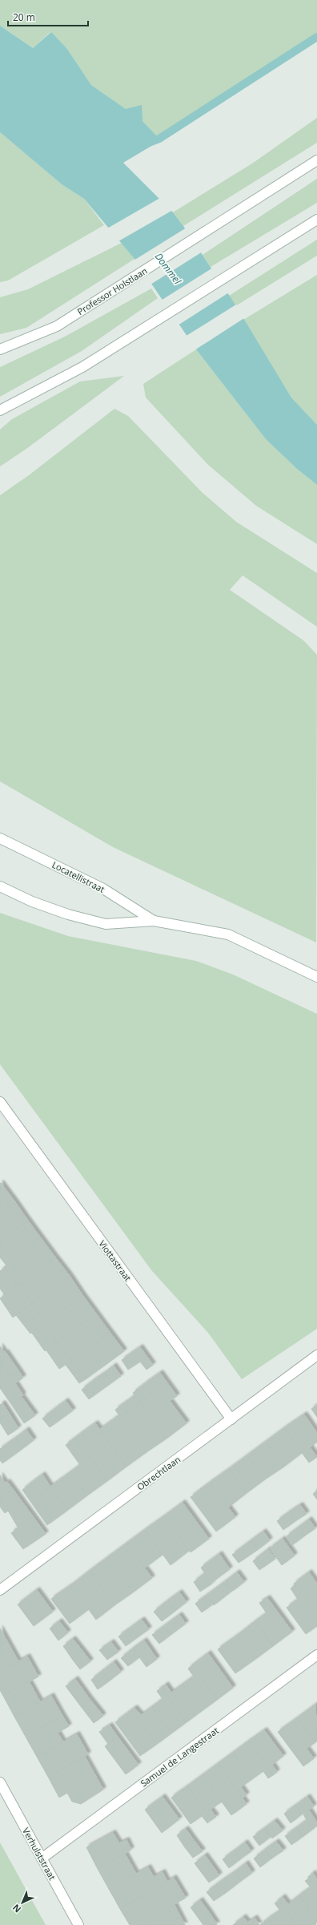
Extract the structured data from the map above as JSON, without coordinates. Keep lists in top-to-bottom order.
{
  "streets": {
    "street": [
      "Professor Holstlaan",
      "Locatellistraat",
      "Viottastraat",
      "Obrechtlaan",
      "Samuel de Langestraat",
      "Verhulststraat"
    ]
  },
  "crossings": [
    ["Viottastraat", "Obrechtlaan"],
    ["Samuel de Langestraat", "Verhulststraat"]
  ],
  "water": ["Dommel"],
  "scale_bar": "20 m",
  "north": "bottom left"
}
